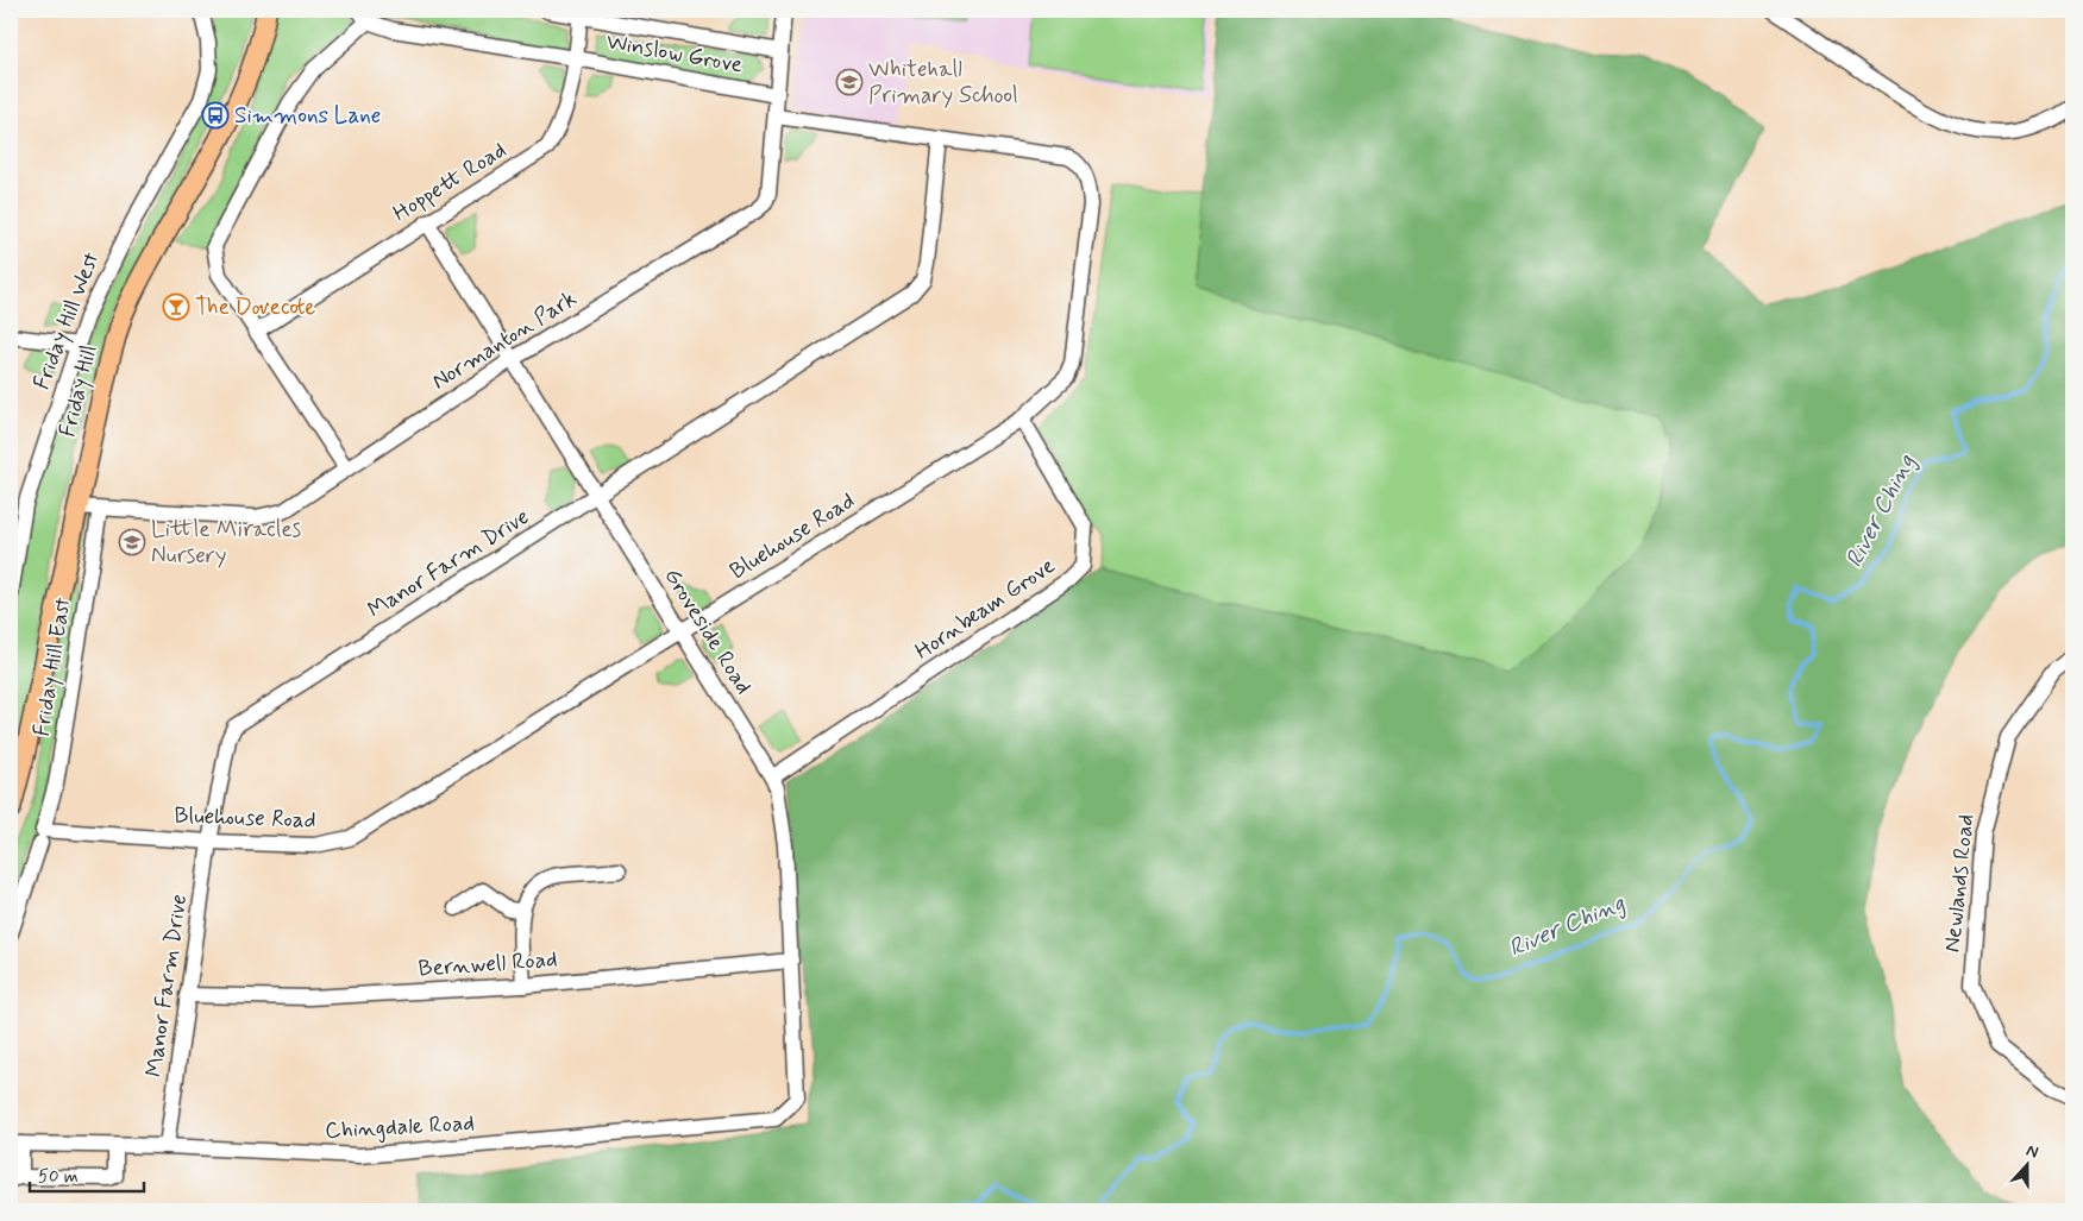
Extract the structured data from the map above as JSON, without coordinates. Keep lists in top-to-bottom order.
{
  "streets": {
    "main road": ["Friday Hill"],
    "street": [
      "Winslow Grove",
      "Hoppett Road",
      "Friday Hill West",
      "Normanton Park",
      "Bluehouse Road",
      "Manor Farm Drive",
      "Hornbeam Grove",
      "Groveside Road",
      "Friday Hill East",
      "Newlands Road",
      "Bernwell Road",
      "Chingdale Road"
    ]
  },
  "crossings": [
    ["Winslow Grove", "Hoppett Road"],
    ["Winslow Grove", "Normanton Park"],
    ["Hoppett Road", "Groveside Road"],
    ["Normanton Park", "Friday Hill"],
    ["Normanton Park", "Bluehouse Road"],
    ["Normanton Park", "Groveside Road"],
    ["Normanton Park", "Friday Hill East"],
    ["Bluehouse Road", "Manor Farm Drive"],
    ["Bluehouse Road", "Hornbeam Grove"],
    ["Bluehouse Road", "Groveside Road"],
    ["Bluehouse Road", "Friday Hill East"],
    ["Manor Farm Drive", "Groveside Road"],
    ["Manor Farm Drive", "Bernwell Road"],
    ["Manor Farm Drive", "Chingdale Road"],
    ["Hornbeam Grove", "Groveside Road"],
    ["Groveside Road", "Bernwell Road"],
    ["Groveside Road", "Chingdale Road"]
  ],
  "water": ["River Ching"],
  "places": {
    "school or university": ["Whitehall Primary School", "Little Miracles Nursery"],
    "bus stop": ["Simmons Lane"],
    "bar": ["The Dovecote"]
  },
  "scale_bar": "50 m",
  "north": "top"
}
